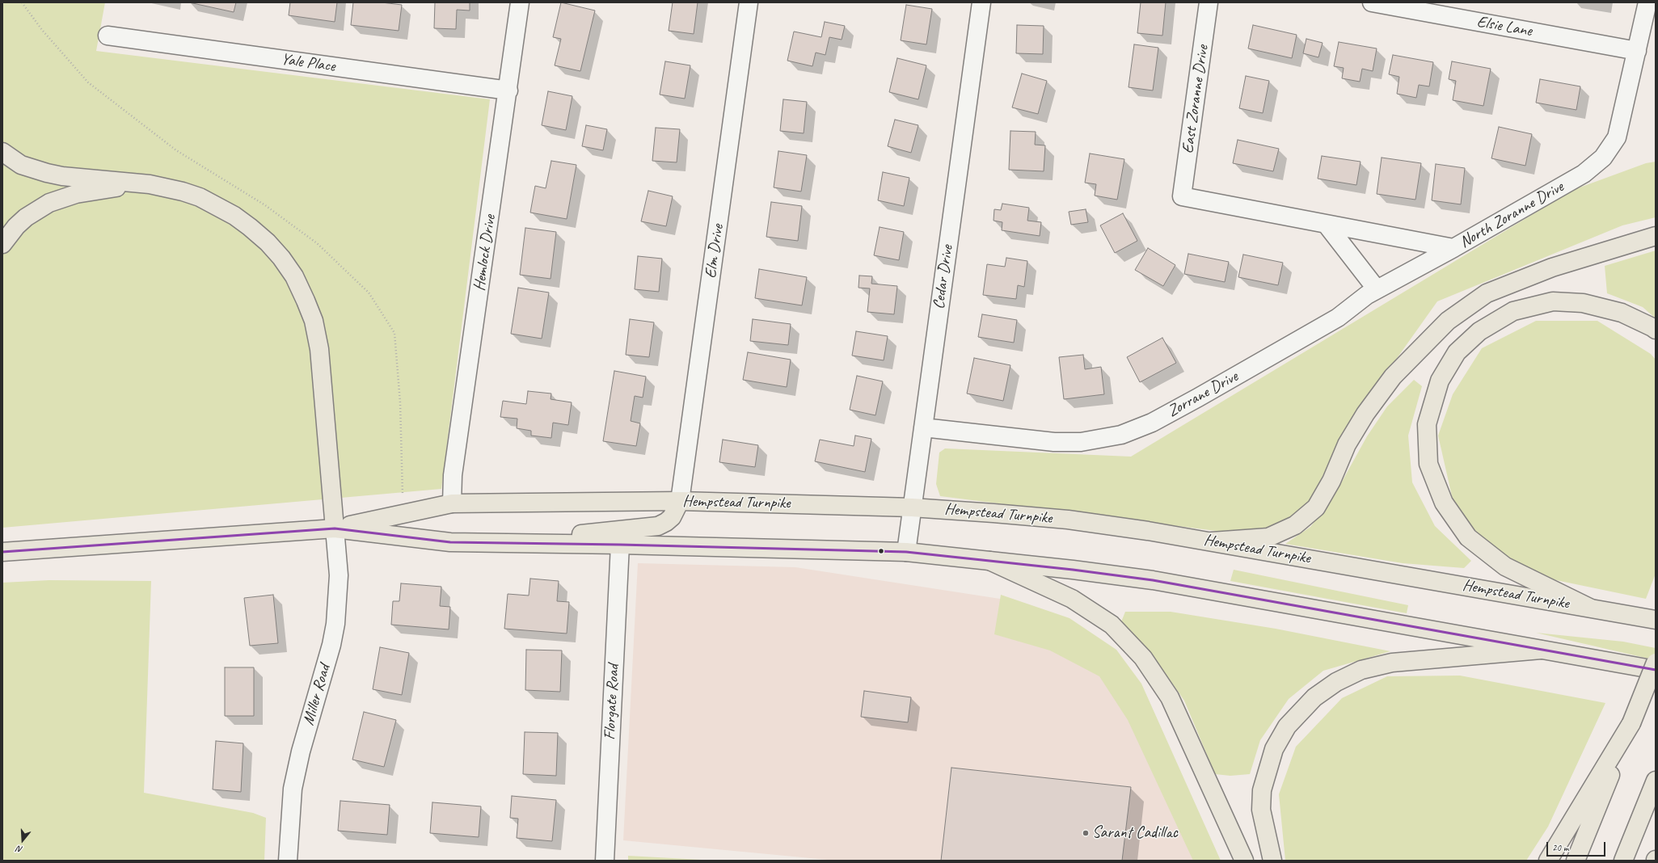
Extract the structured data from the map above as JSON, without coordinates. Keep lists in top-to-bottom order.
{
  "streets": {
    "main road": ["Hempstead Turnpike"],
    "street": [
      "Elsie Lane",
      "Yale Place",
      "East Zoranne Drive",
      "North Zoranne Drive",
      "Elm Drive",
      "Hemlock Drive",
      "Cedar Drive",
      "Zorrane Drive",
      "Miller Road",
      "Florgate Road"
    ]
  },
  "crossings": [
    ["Elsie Lane", "North Zoranne Drive"],
    ["Yale Place", "Hemlock Drive"],
    ["East Zoranne Drive", "North Zoranne Drive"],
    ["North Zoranne Drive", "Zorrane Drive"],
    ["Elm Drive", "Hempstead Turnpike"],
    ["Hemlock Drive", "Hempstead Turnpike"],
    ["Cedar Drive", "Zorrane Drive"],
    ["Cedar Drive", "Hempstead Turnpike"],
    ["Hempstead Turnpike", "Miller Road"],
    ["Hempstead Turnpike", "Florgate Road"]
  ],
  "places": ["Sarant Cadillac"],
  "scale_bar": "20 m",
  "north": "bottom"
}
